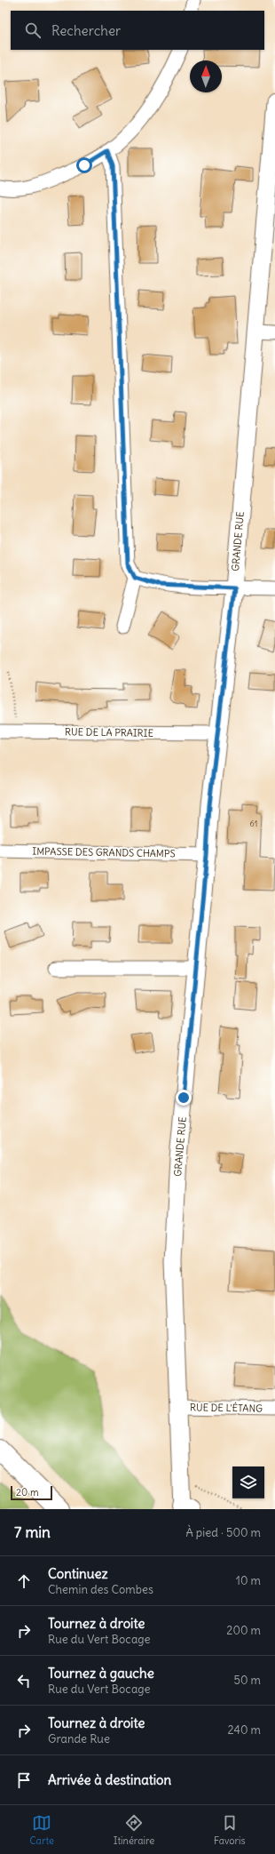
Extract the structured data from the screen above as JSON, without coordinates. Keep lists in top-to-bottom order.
{
  "streets": {
    "street": [
      "GRANDE RUE",
      "RUE DE LA PRAIRIE",
      "IMPASSE DES GRANDS CHAMPS",
      "RUE DE L'ÉTANG"
    ]
  },
  "crossings": [
    ["GRANDE RUE", "RUE DE LA PRAIRIE"],
    ["GRANDE RUE", "IMPASSE DES GRANDS CHAMPS"],
    ["GRANDE RUE", "RUE DE L'ÉTANG"]
  ],
  "house_numbers": ["61"],
  "scale_bar": "20 m",
  "north": "top",
  "page": {
    "search": "Rechercher",
    "scale": "20 m",
    "heading": ["7 min", "À pied · 500 m"],
    "list": [
      ["Continuez", "Chemin des Combes", "10 m"],
      ["Tournez à droite", "Rue du Vert Bocage", "200 m"],
      ["Tournez à gauche", "Rue du Vert Bocage", "50 m"],
      ["Tournez à droite", "Grande Rue", "240 m"],
      "Arrivée à destination"
    ],
    "nav": ["Carte", "Itinéraire", "Favoris"]
  }
}
